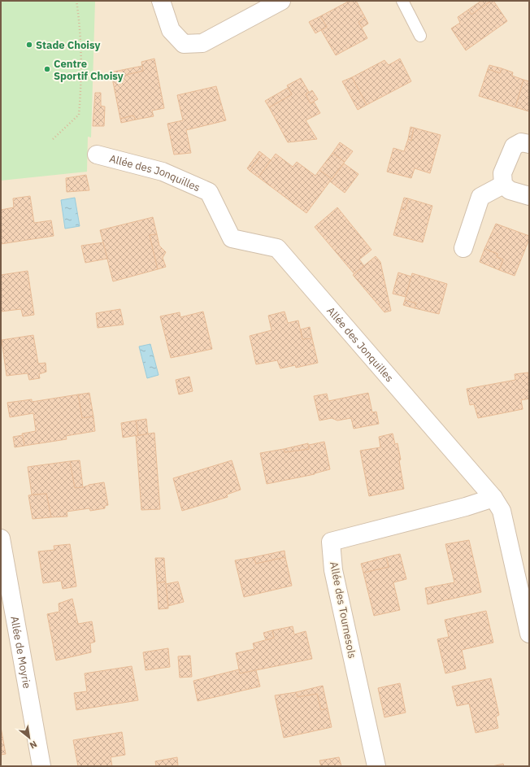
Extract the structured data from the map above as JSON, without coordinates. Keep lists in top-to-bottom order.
{
  "streets": {
    "street": ["Allée des Jonquilles", "Allée des Tournesols", "Allée de Moyrie"]
  },
  "crossings": [
    ["Allée des Jonquilles", "Allée des Tournesols"]
  ],
  "places": ["Stade Choisy", "Centre Sportif Choisy"],
  "north": "bottom right"
}
